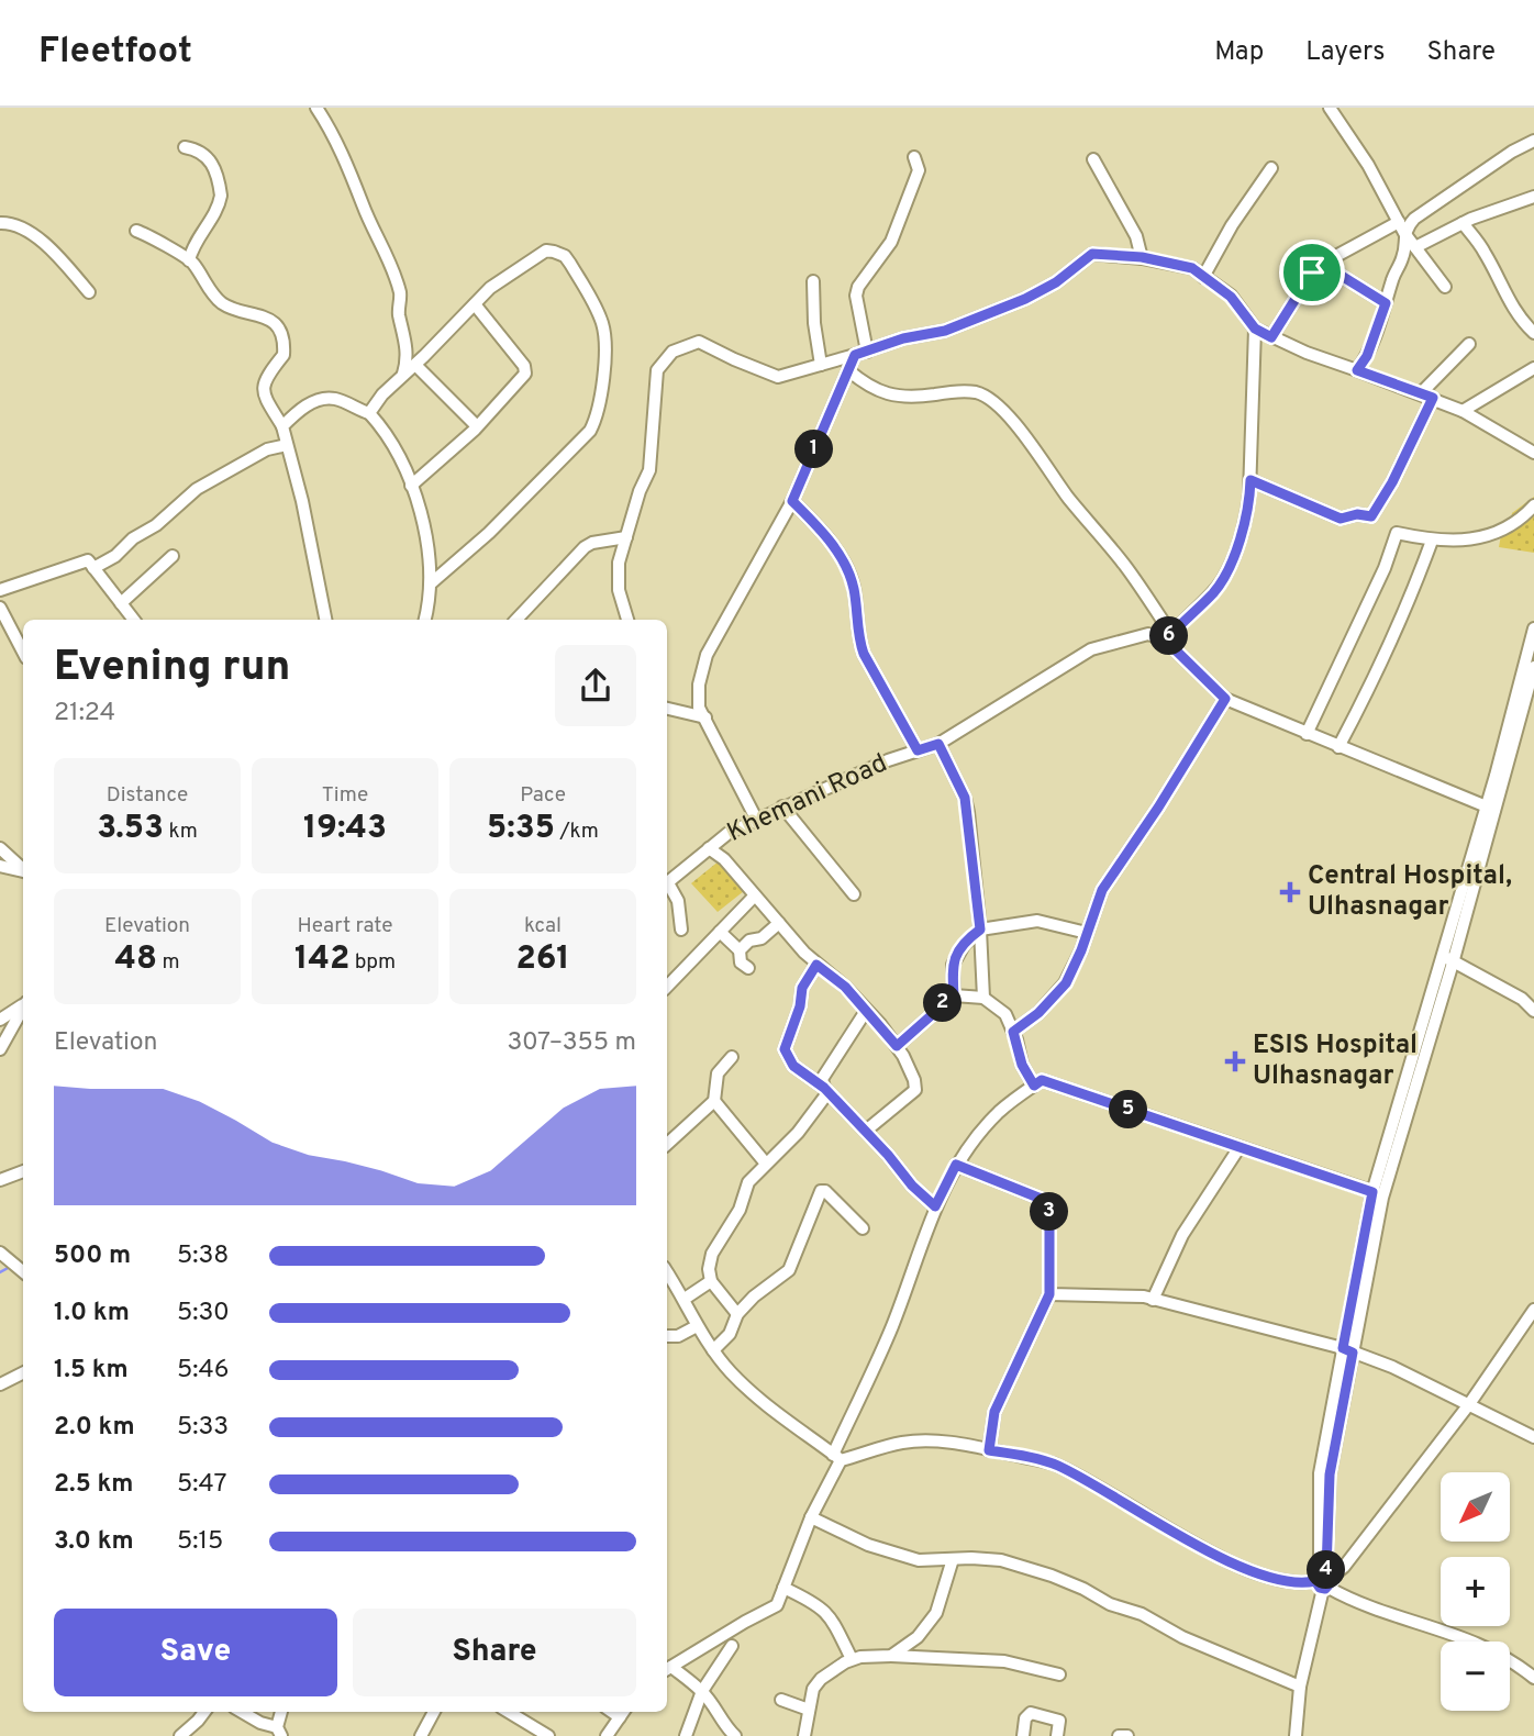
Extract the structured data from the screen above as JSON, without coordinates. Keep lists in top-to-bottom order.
{
  "streets": {
    "street": ["Khemani Road"]
  },
  "places": {
    "health": ["Central Hospital, Ulhasnagar", "ESIS Hospital Ulhasnagar"]
  },
  "north": "bottom left",
  "page": {
    "header": "Fleetfoot",
    "nav": ["Map", "Layers", "Share"],
    "pins": [
      "1",
      "6",
      "2",
      "5",
      "3",
      "4"
    ],
    "heading": ["Evening run", "21:24"],
    "stats": [
      ["Distance", "3.53 km"],
      ["Time", "19:43"],
      ["Pace", "5:35 /km"],
      ["Elevation", "48 m"],
      ["Heart rate", "142 bpm"],
      ["kcal", "261"]
    ],
    "chart": ["Elevation", "307–355 m"],
    "list": [
      {
        "name": "500 m",
        "note": "5:38"
      },
      {
        "name": "1.0 km",
        "note": "5:30"
      },
      {
        "name": "1.5 km",
        "note": "5:46"
      },
      {
        "name": "2.0 km",
        "note": "5:33"
      },
      {
        "name": "2.5 km",
        "note": "5:47"
      },
      {
        "name": "3.0 km",
        "note": "5:15"
      }
    ],
    "map_buttons": ["+", "−"],
    "buttons": ["Save", "Share"]
  }
}
